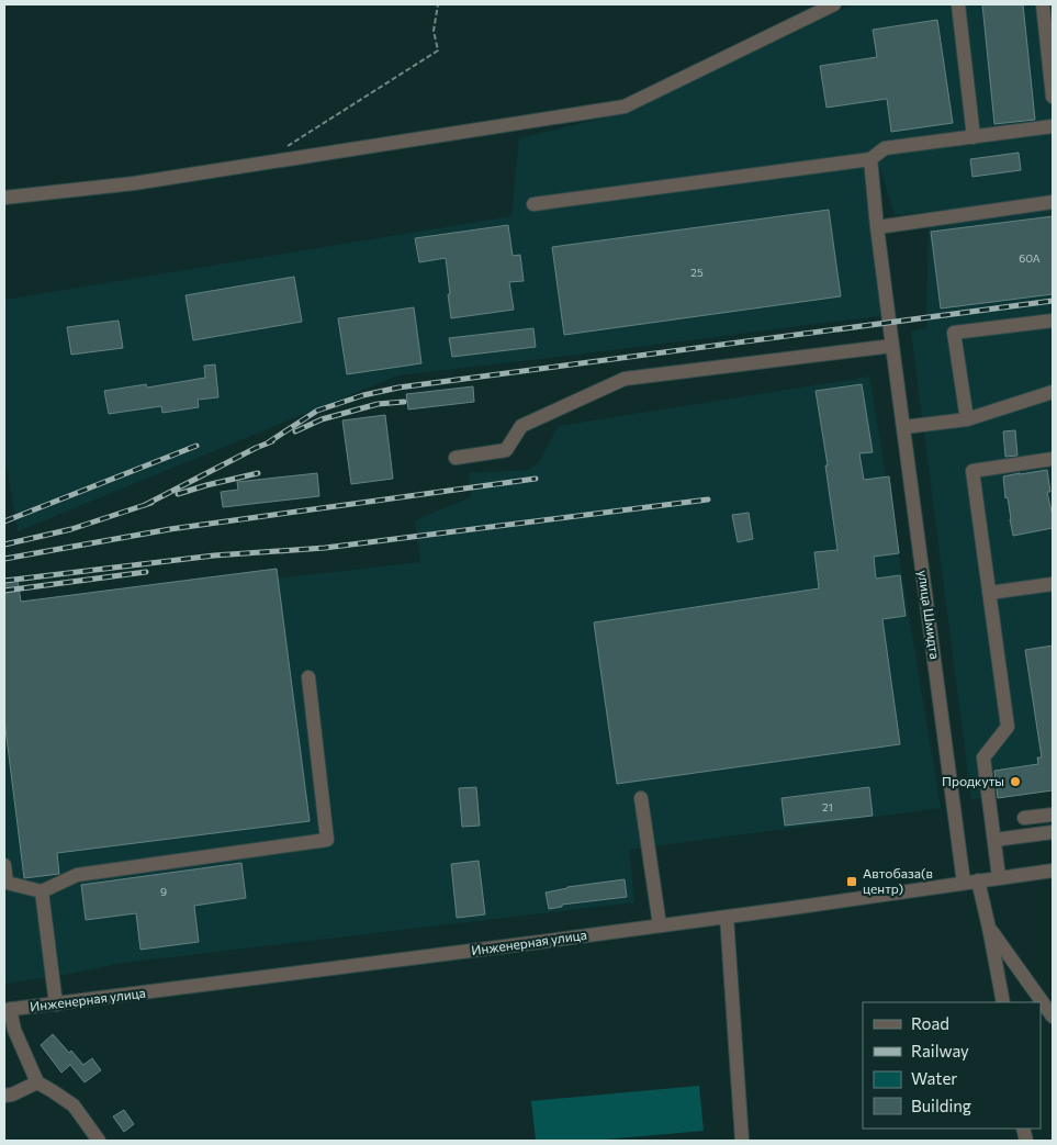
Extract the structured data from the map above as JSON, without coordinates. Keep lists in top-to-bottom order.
{
  "streets": {
    "street": ["улица Шмидта", "Инженерная улица"]
  },
  "crossings": [
    ["улица Шмидта", "Инженерная улица"]
  ],
  "places": {
    "other": ["Продкуты"],
    "transit": ["Автобаза(в центр)"]
  },
  "house_numbers": [
    "60А",
    "25",
    "21",
    "9"
  ],
  "legend": [
    "Road",
    "Railway",
    "Water",
    "Building"
  ]
}
